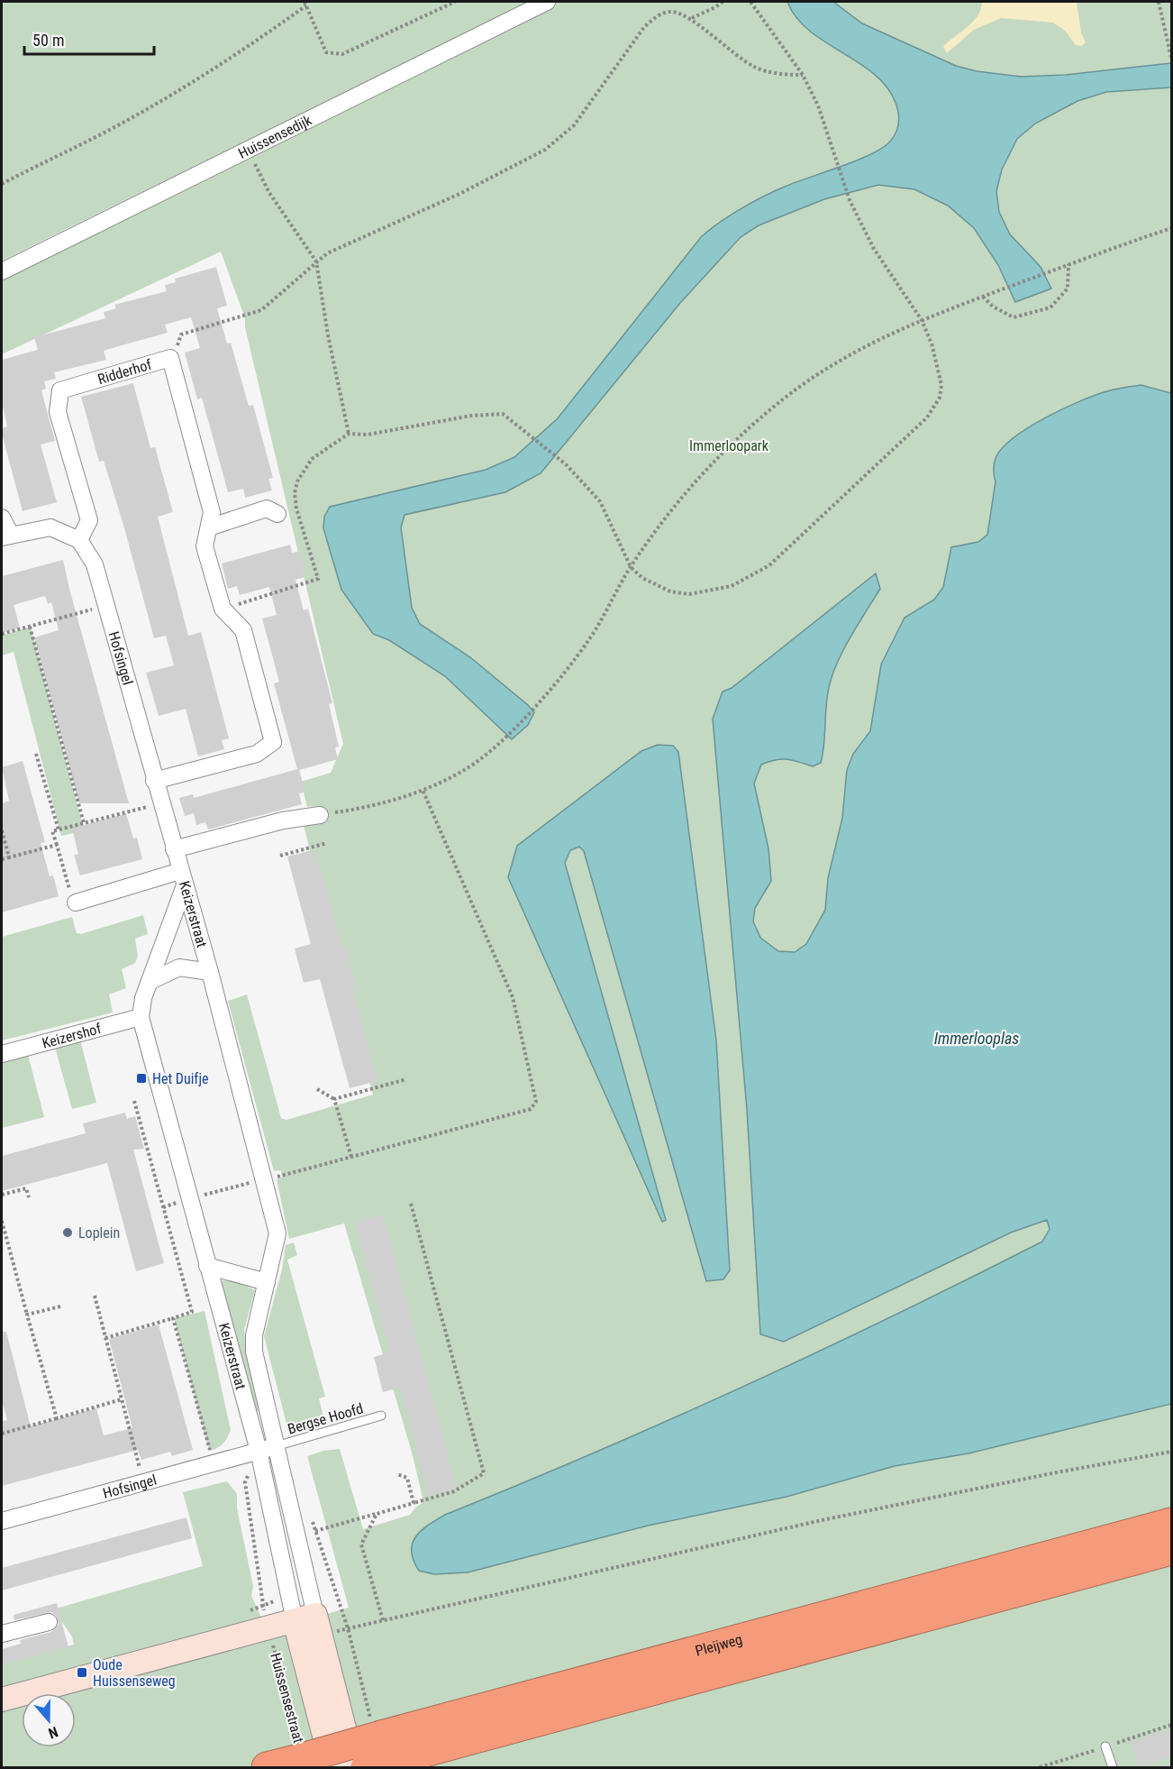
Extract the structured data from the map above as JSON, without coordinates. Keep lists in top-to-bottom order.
{
  "streets": {
    "highway": ["Pleijweg"],
    "street": [
      "Huissensedijk",
      "Ridderhof",
      "Hofsingel",
      "Keizerstraat",
      "Keizershof",
      "Huissensestraat"
    ],
    "lane": ["Bergse Hoofd"]
  },
  "crossings": [
    ["Ridderhof", "Hofsingel"],
    ["Hofsingel", "Keizerstraat"],
    ["Hofsingel", "Bergse Hoofd"],
    ["Hofsingel", "Huissensestraat"],
    ["Keizerstraat", "Keizershof"],
    ["Keizerstraat", "Bergse Hoofd"],
    ["Keizerstraat", "Huissensestraat"],
    ["Pleijweg", "Huissensestraat"]
  ],
  "water": ["Immerlooplas"],
  "parks": ["Immerloopark"],
  "places": {
    "transit": ["Het Duifje", "Oude Huissenseweg"],
    "other": ["Loplein"]
  },
  "scale_bar": "50 m",
  "north": "bottom"
}
